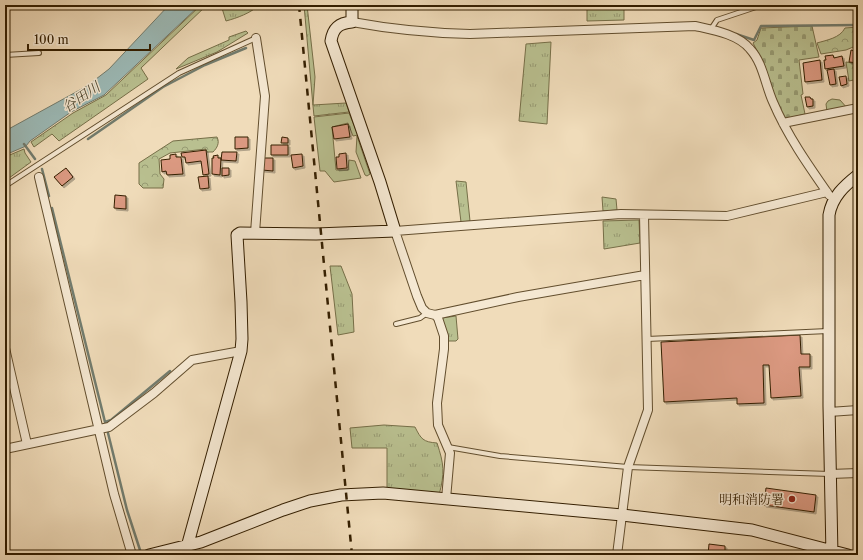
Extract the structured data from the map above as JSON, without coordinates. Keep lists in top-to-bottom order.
{
  "water": ["谷田川"],
  "places": ["明和消防署"],
  "scale_bar": "100 m"
}
